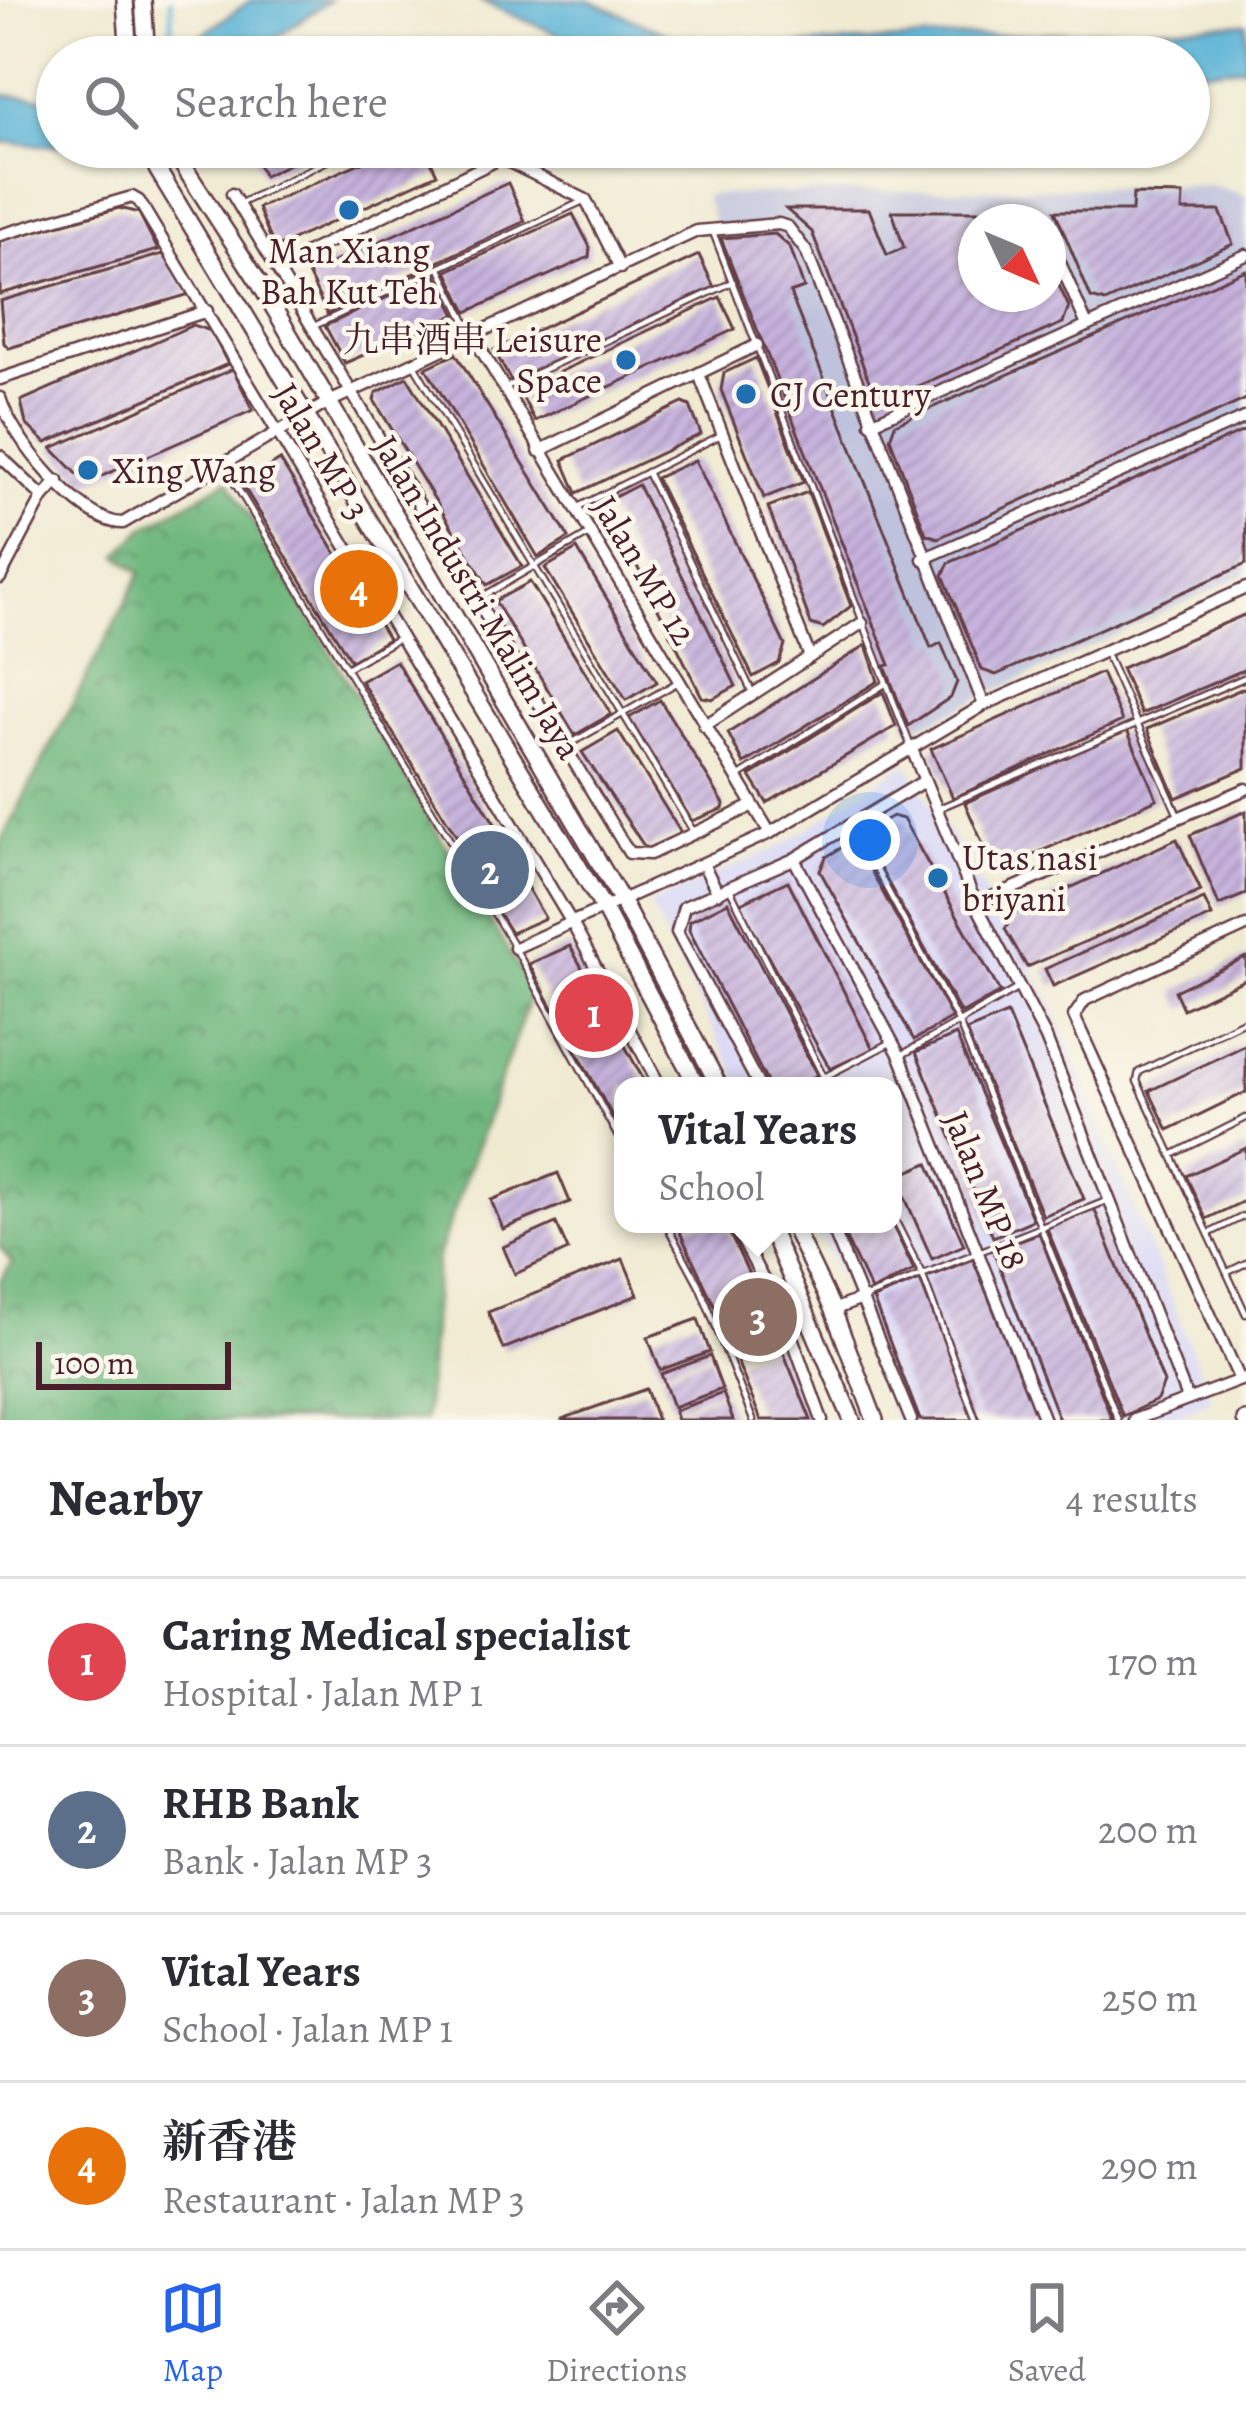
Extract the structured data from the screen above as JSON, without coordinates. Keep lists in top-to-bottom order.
{
  "streets": {
    "main road": ["Jalan Industri Malim Jaya"],
    "street": ["Jalan MP 3", "Jalan MP 12", "Jalan MP 18"]
  },
  "places": [
    "Man Xiang Bah Kut Teh",
    "九串酒串 Leisure Space",
    "CJ Century",
    "Xing Wang",
    "Utas nasi briyani"
  ],
  "scale_bar": "100 m",
  "north": "bottom right",
  "page": {
    "search": "Search here",
    "pins": [
      "4",
      "2",
      "1",
      "3"
    ],
    "popup": ["Vital Years", "School"],
    "scale": "100 m",
    "heading": ["Nearby", "4 results"],
    "list": [
      {
        "mark": "1",
        "name": "Caring Medical specialist",
        "note": "Hospital · Jalan MP 1",
        "value": "170 m"
      },
      {
        "mark": "2",
        "name": "RHB Bank",
        "note": "Bank · Jalan MP 3",
        "value": "200 m"
      },
      {
        "mark": "3",
        "name": "Vital Years",
        "note": "School · Jalan MP 1",
        "value": "250 m"
      },
      {
        "mark": "4",
        "name": "新香港",
        "note": "Restaurant · Jalan MP 3",
        "value": "290 m"
      }
    ],
    "nav": ["Map", "Directions", "Saved"]
  }
}
